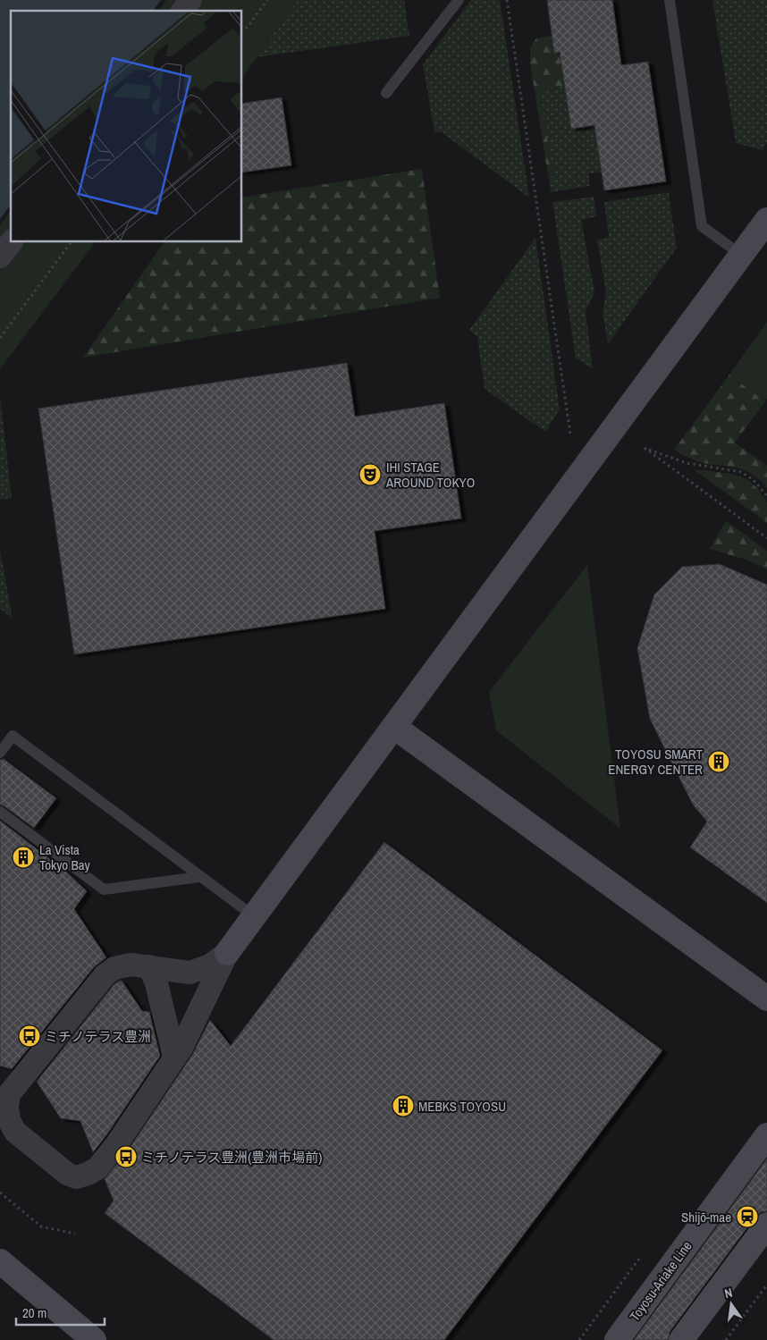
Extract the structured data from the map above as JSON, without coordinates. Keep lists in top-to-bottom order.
{
  "streets": {
    "street": ["Toyosu-Ariake Line"]
  },
  "places": {
    "theatre": ["IHI STAGE AROUND TOKYO"],
    "building": ["TOYOSU SMART ENERGY CENTER", "La Vista Tokyo Bay", "MEBKS TOYOSU"],
    "bus stop": ["ミチノテラス豊洲", "ミチノテラス豊洲(豊洲市場前)"],
    "station": ["Shijō-mae"]
  },
  "scale_bar": "20 m",
  "north": "top"
}
